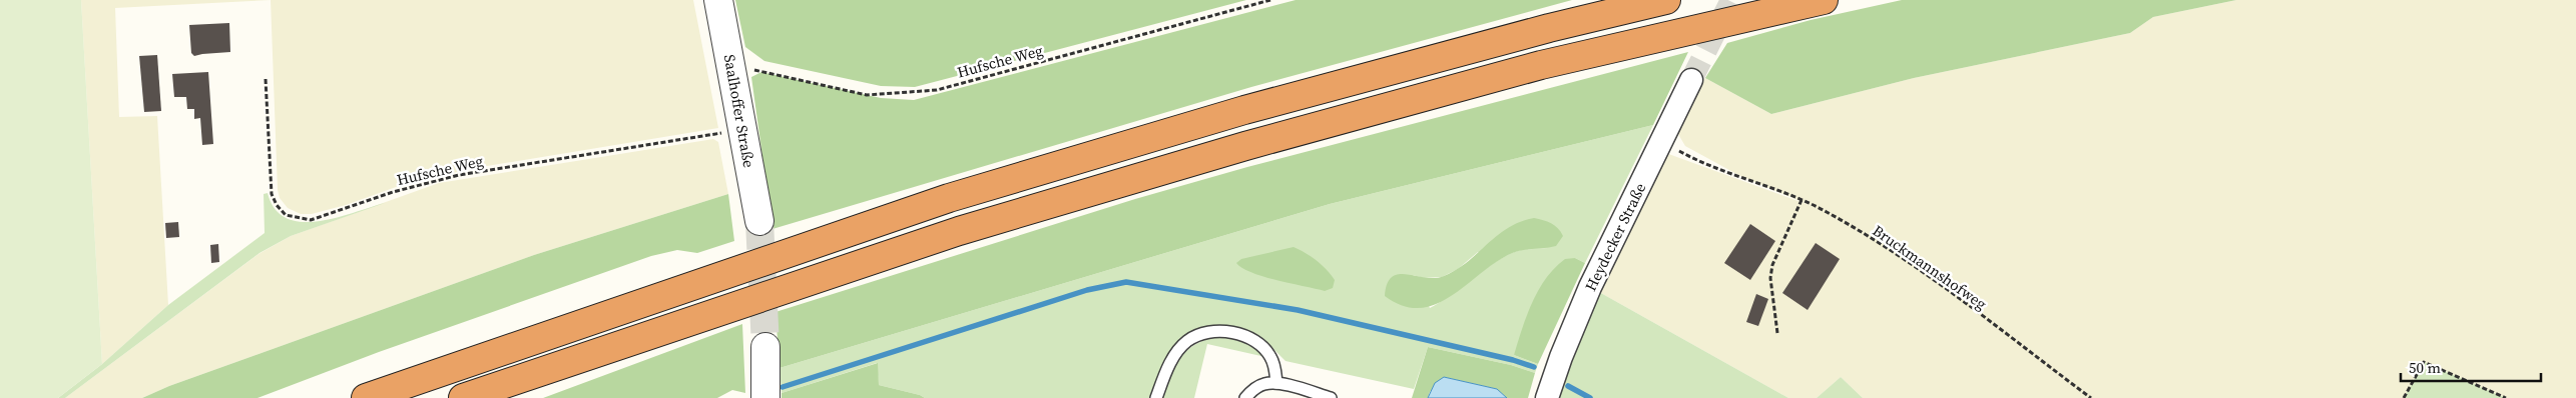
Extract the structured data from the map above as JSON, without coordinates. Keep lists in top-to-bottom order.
{
  "streets": {
    "street": ["Saalhoffer Straße", "Heydecker Straße"],
    "path": ["Hufsche Weg", "Bruckmannshofweg"]
  },
  "crossings": [
    ["Hufsche Weg", "Saalhoffer Straße"],
    ["Heydecker Straße", "Bruckmannshofweg"]
  ],
  "scale_bar": "50 m"
}
